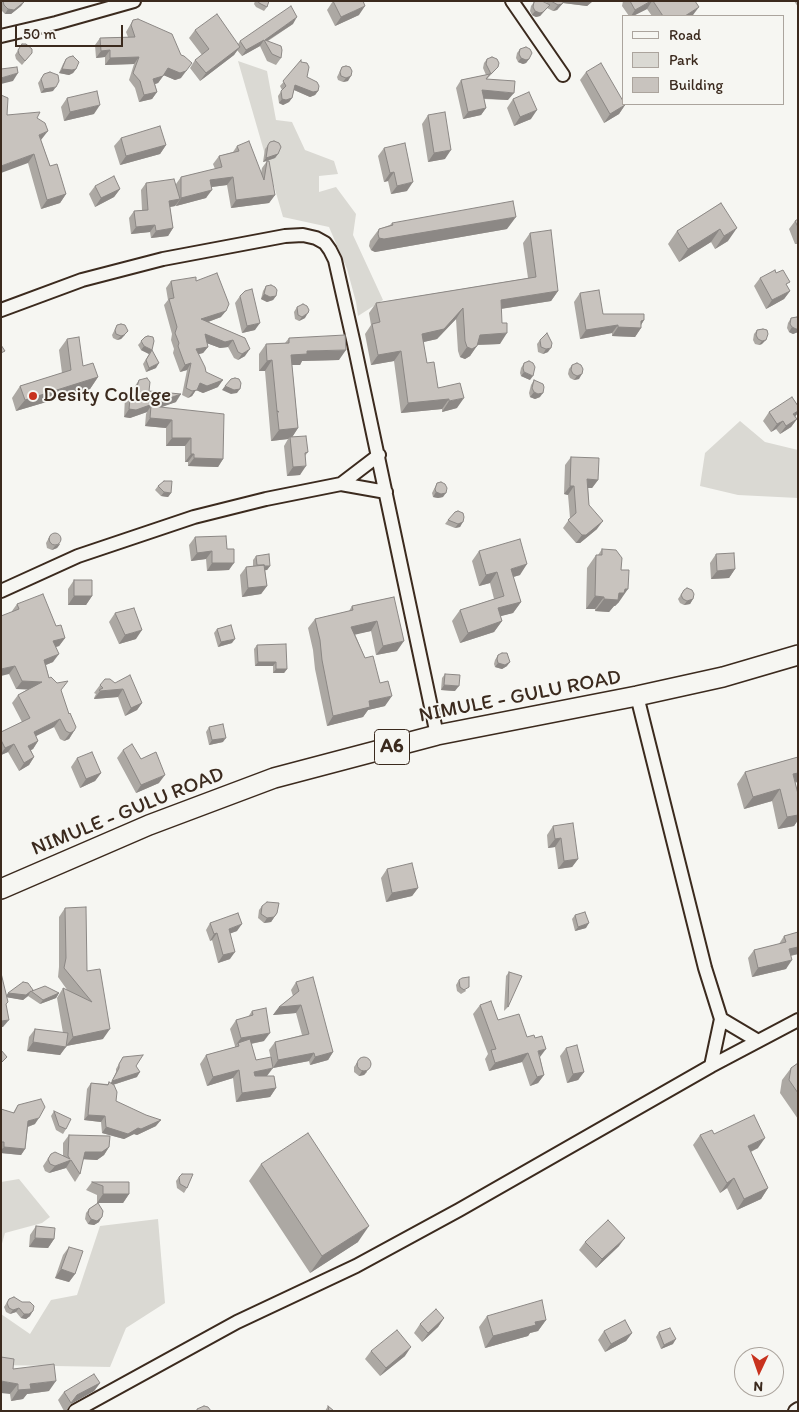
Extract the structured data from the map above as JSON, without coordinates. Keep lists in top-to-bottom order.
{
  "streets": {
    "main road": ["NIMULE - GULU ROAD", "A6"]
  },
  "places": ["Desity College"],
  "legend": ["Road", "Park", "Building"],
  "scale_bar": "50 m",
  "north": "bottom"
}
